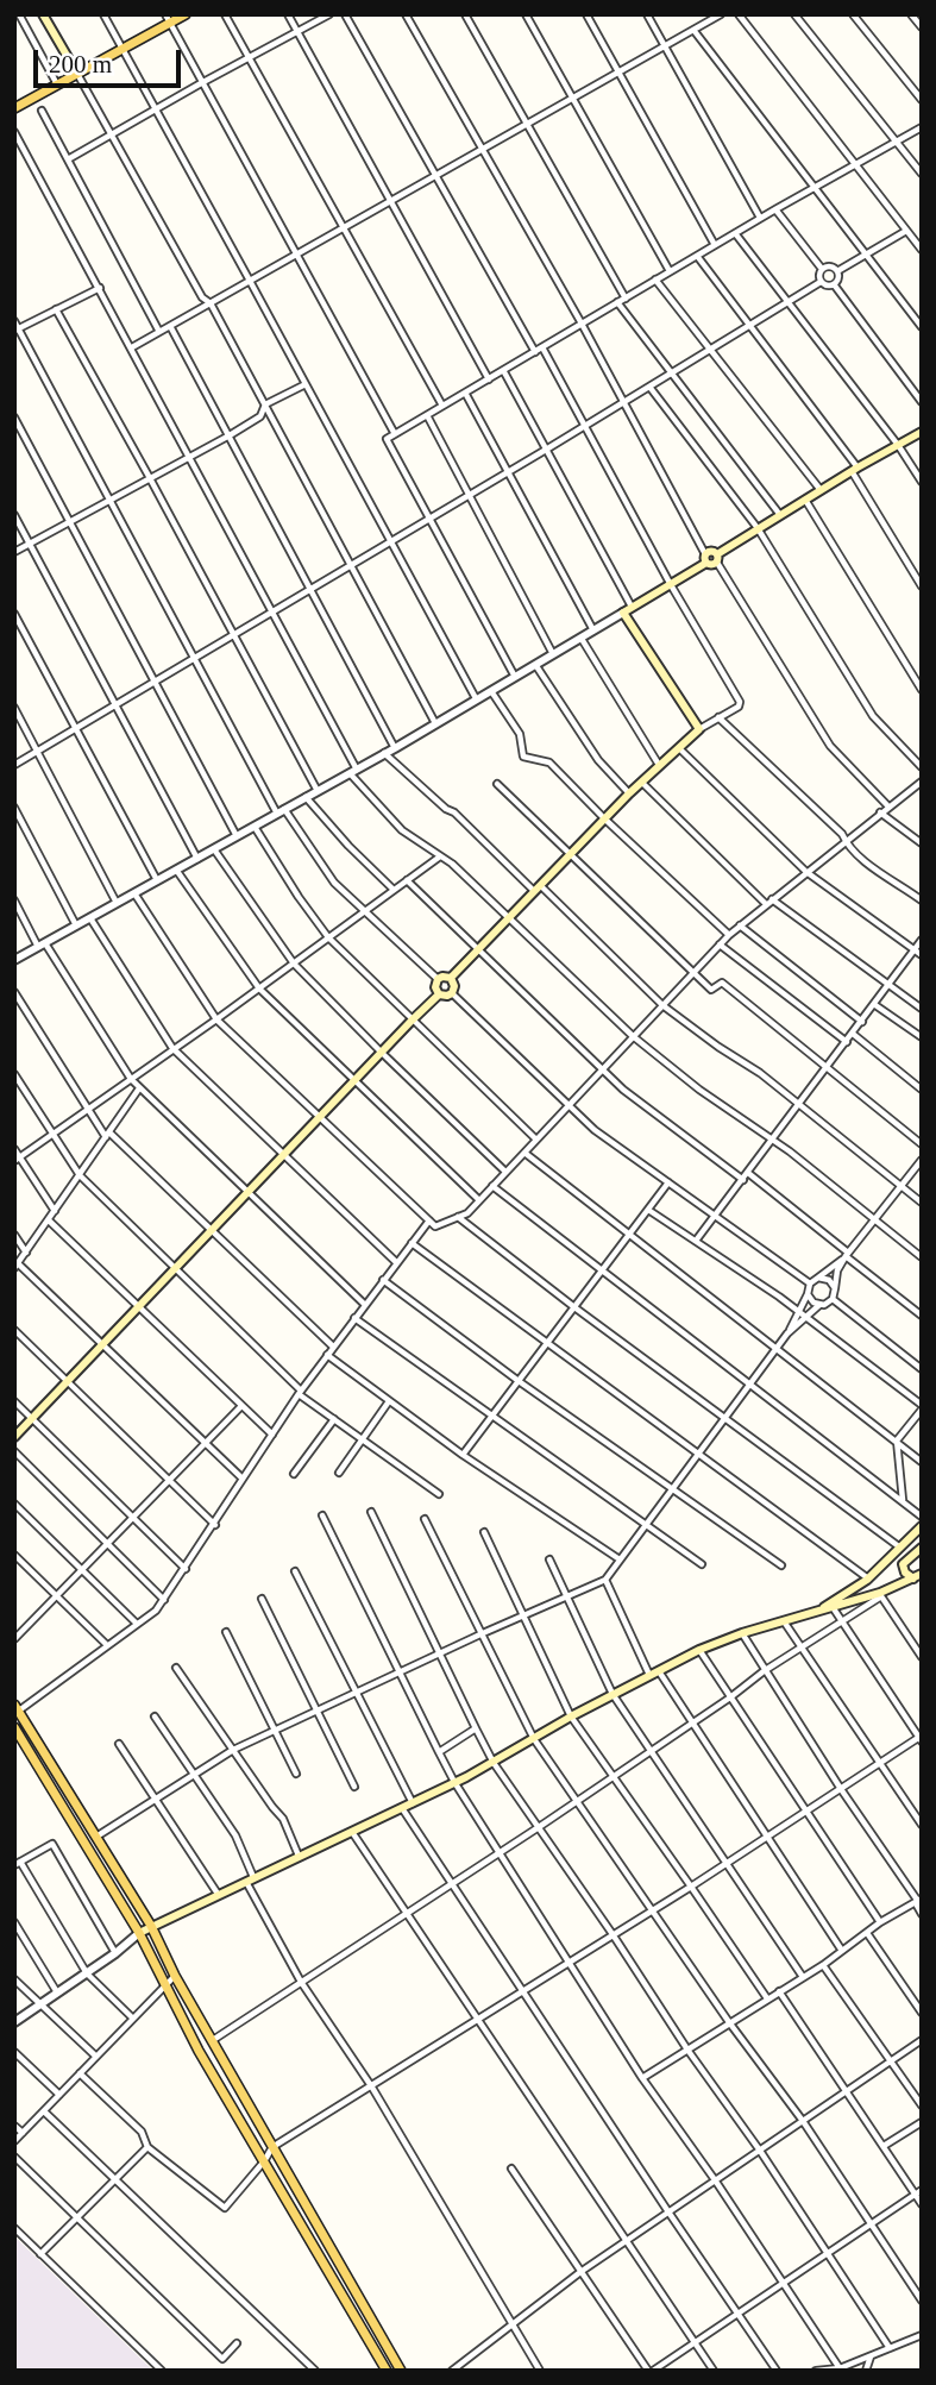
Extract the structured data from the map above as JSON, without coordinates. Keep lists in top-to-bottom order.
{
  "scale_bar": "200 m"
}
